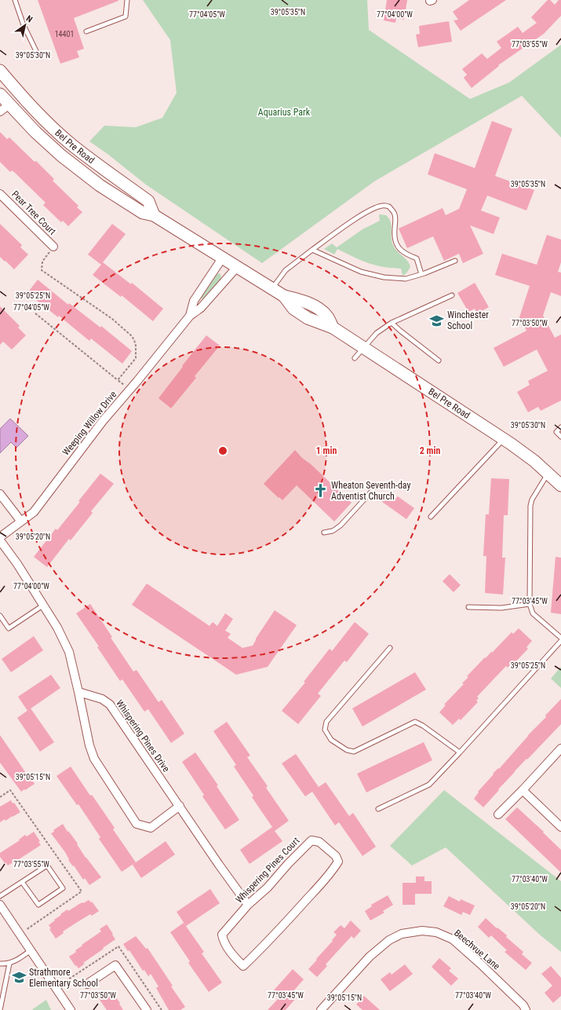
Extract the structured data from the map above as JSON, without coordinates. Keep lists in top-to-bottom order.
{
  "streets": {
    "main road": ["Bel Pre Road"],
    "street": [
      "Pear Tree Court",
      "Weeping Willow Drive",
      "Whispering Pines Drive",
      "Whispering Pines Court",
      "Beechvue Lane"
    ]
  },
  "crossings": [
    ["Bel Pre Road", "Weeping Willow Drive"],
    ["Whispering Pines Drive", "Whispering Pines Court"]
  ],
  "parks": ["Aquarius Park"],
  "places": {
    "school or university": ["Winchester School", "Strathmore Elementary School"],
    "church": ["Wheaton Seventh-day Adventist Church"]
  },
  "house_numbers": ["14401"],
  "north": "top right",
  "coordinates": [
    "39°05'35\"N",
    "77°04'05\"W",
    "77°04'00\"W",
    "77°03'55\"W",
    "39°05'30\"N",
    "39°05'25\"N",
    "77°03'50\"W",
    "39°05'20\"N",
    "77°03'45\"W",
    "39°05'15\"N",
    "77°03'40\"W"
  ],
  "rings": ["1 min", "2 min"]
}
